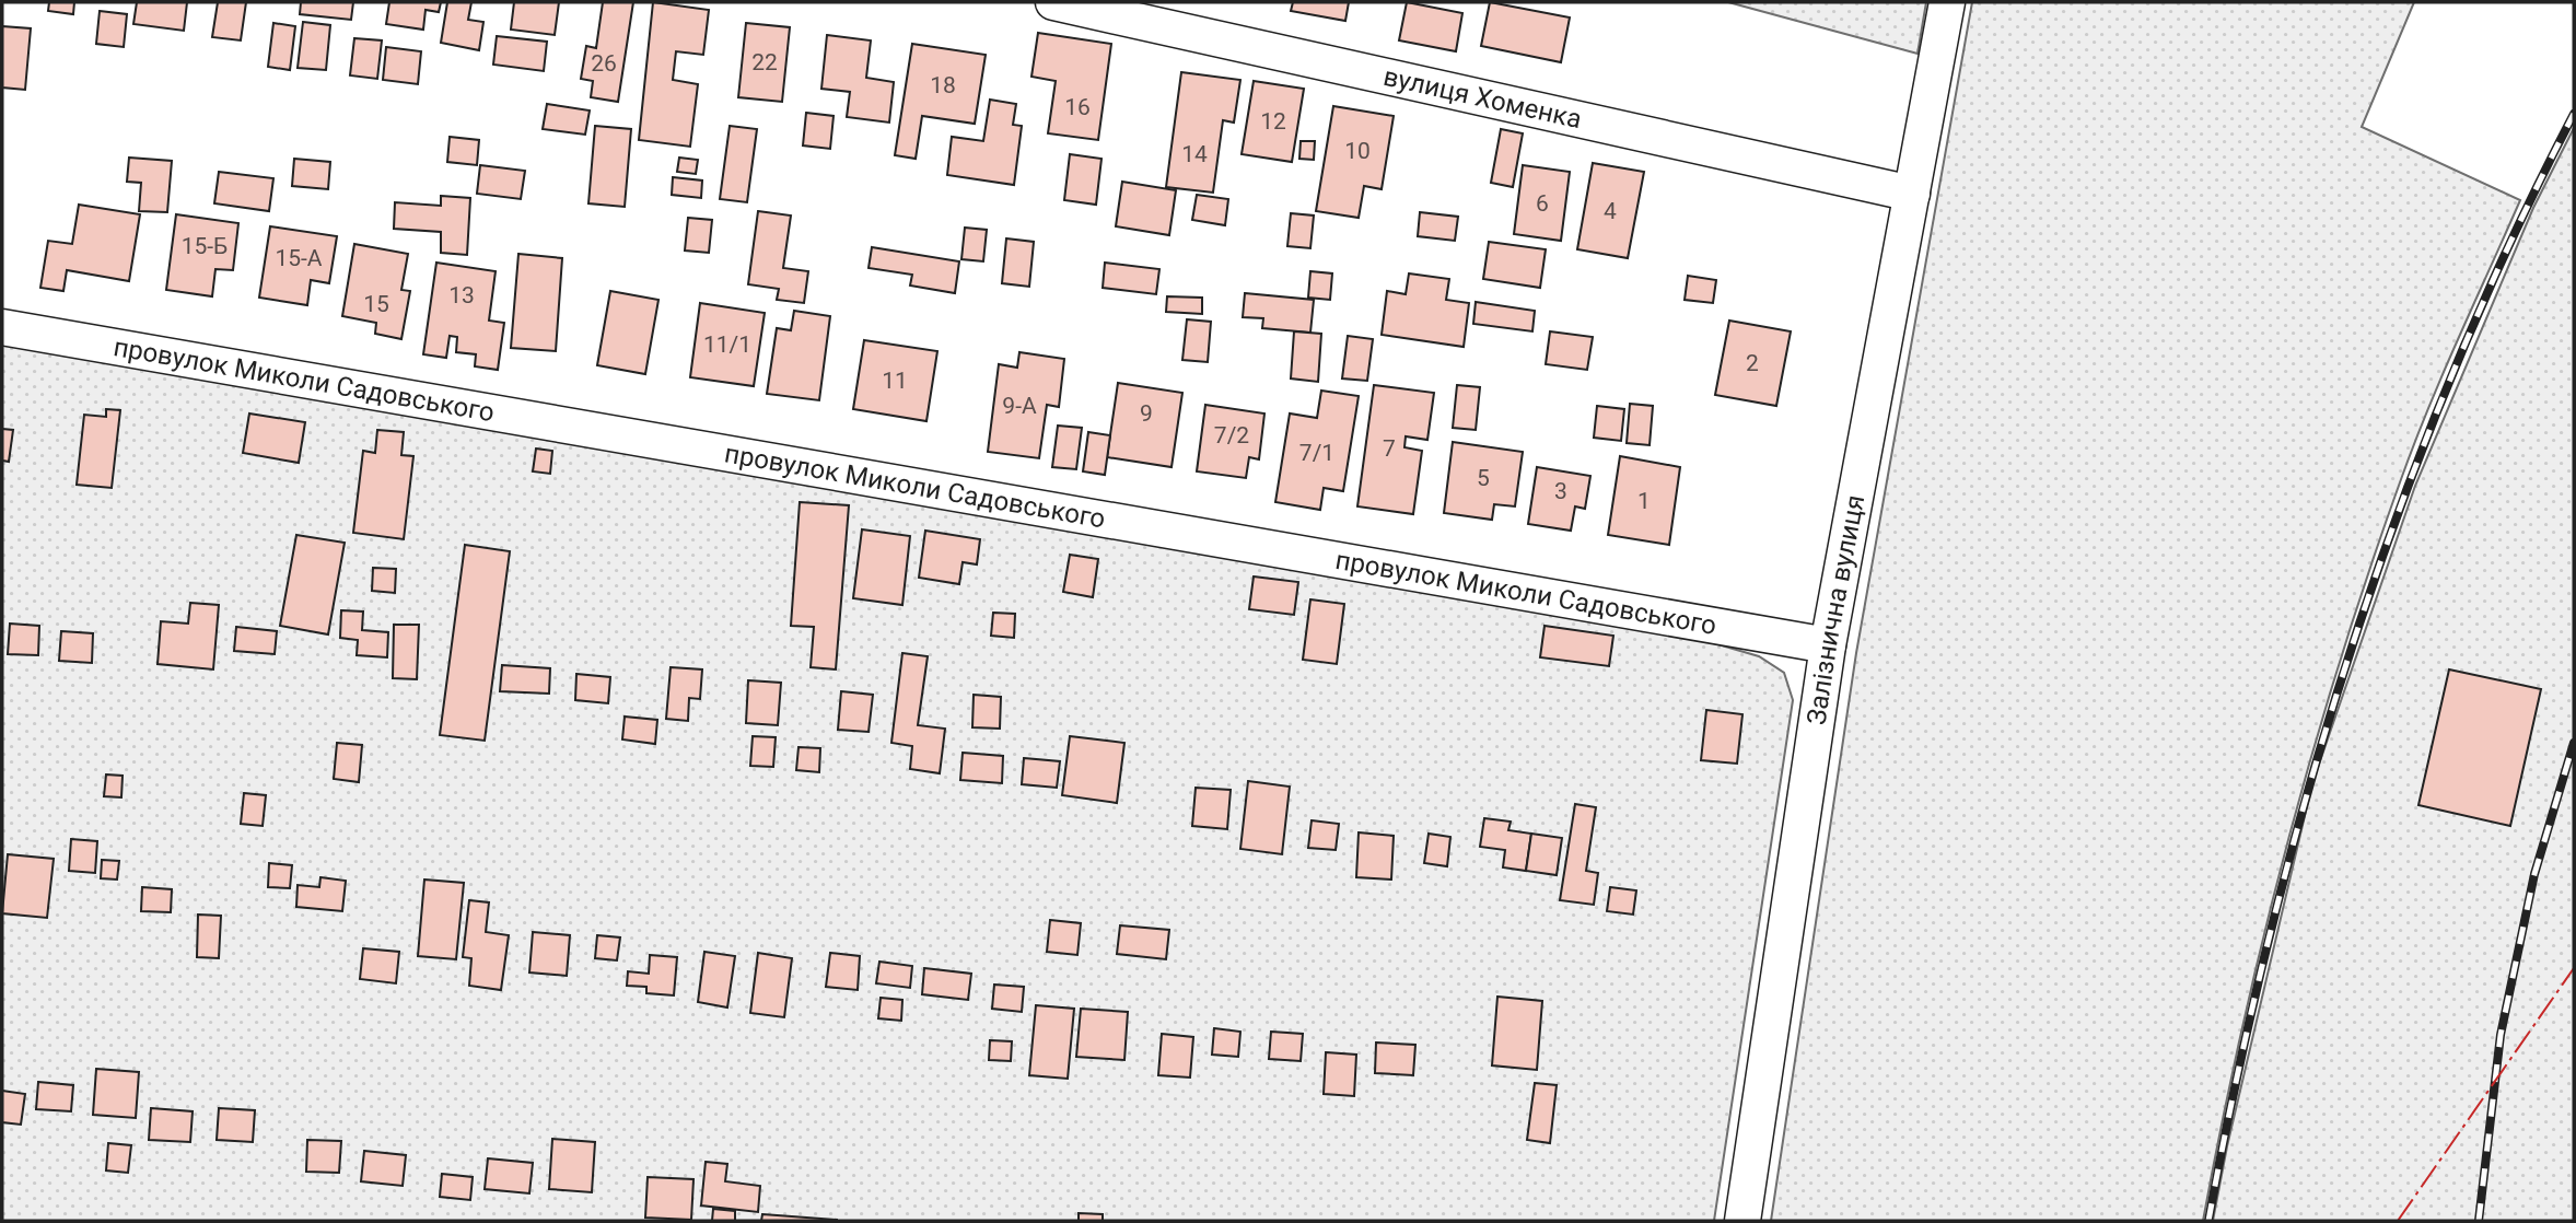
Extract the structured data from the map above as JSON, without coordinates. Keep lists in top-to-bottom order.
{
  "streets": {
    "street": ["вулиця Хоменка", "провулок Миколи Садовського", "Залізнична вулиця"]
  },
  "crossings": [
    ["вулиця Хоменка", "Залізнична вулиця"],
    ["провулок Миколи Садовського", "Залізнична вулиця"]
  ],
  "house_numbers": [
    "22",
    "26",
    "18",
    "16",
    "12",
    "10",
    "14",
    "6",
    "4",
    "15-Б",
    "15-А",
    "13",
    "15",
    "11/1",
    "2",
    "11",
    "9-А",
    "9",
    "7/2",
    "7",
    "7/1",
    "5",
    "3",
    "1"
  ]
}
